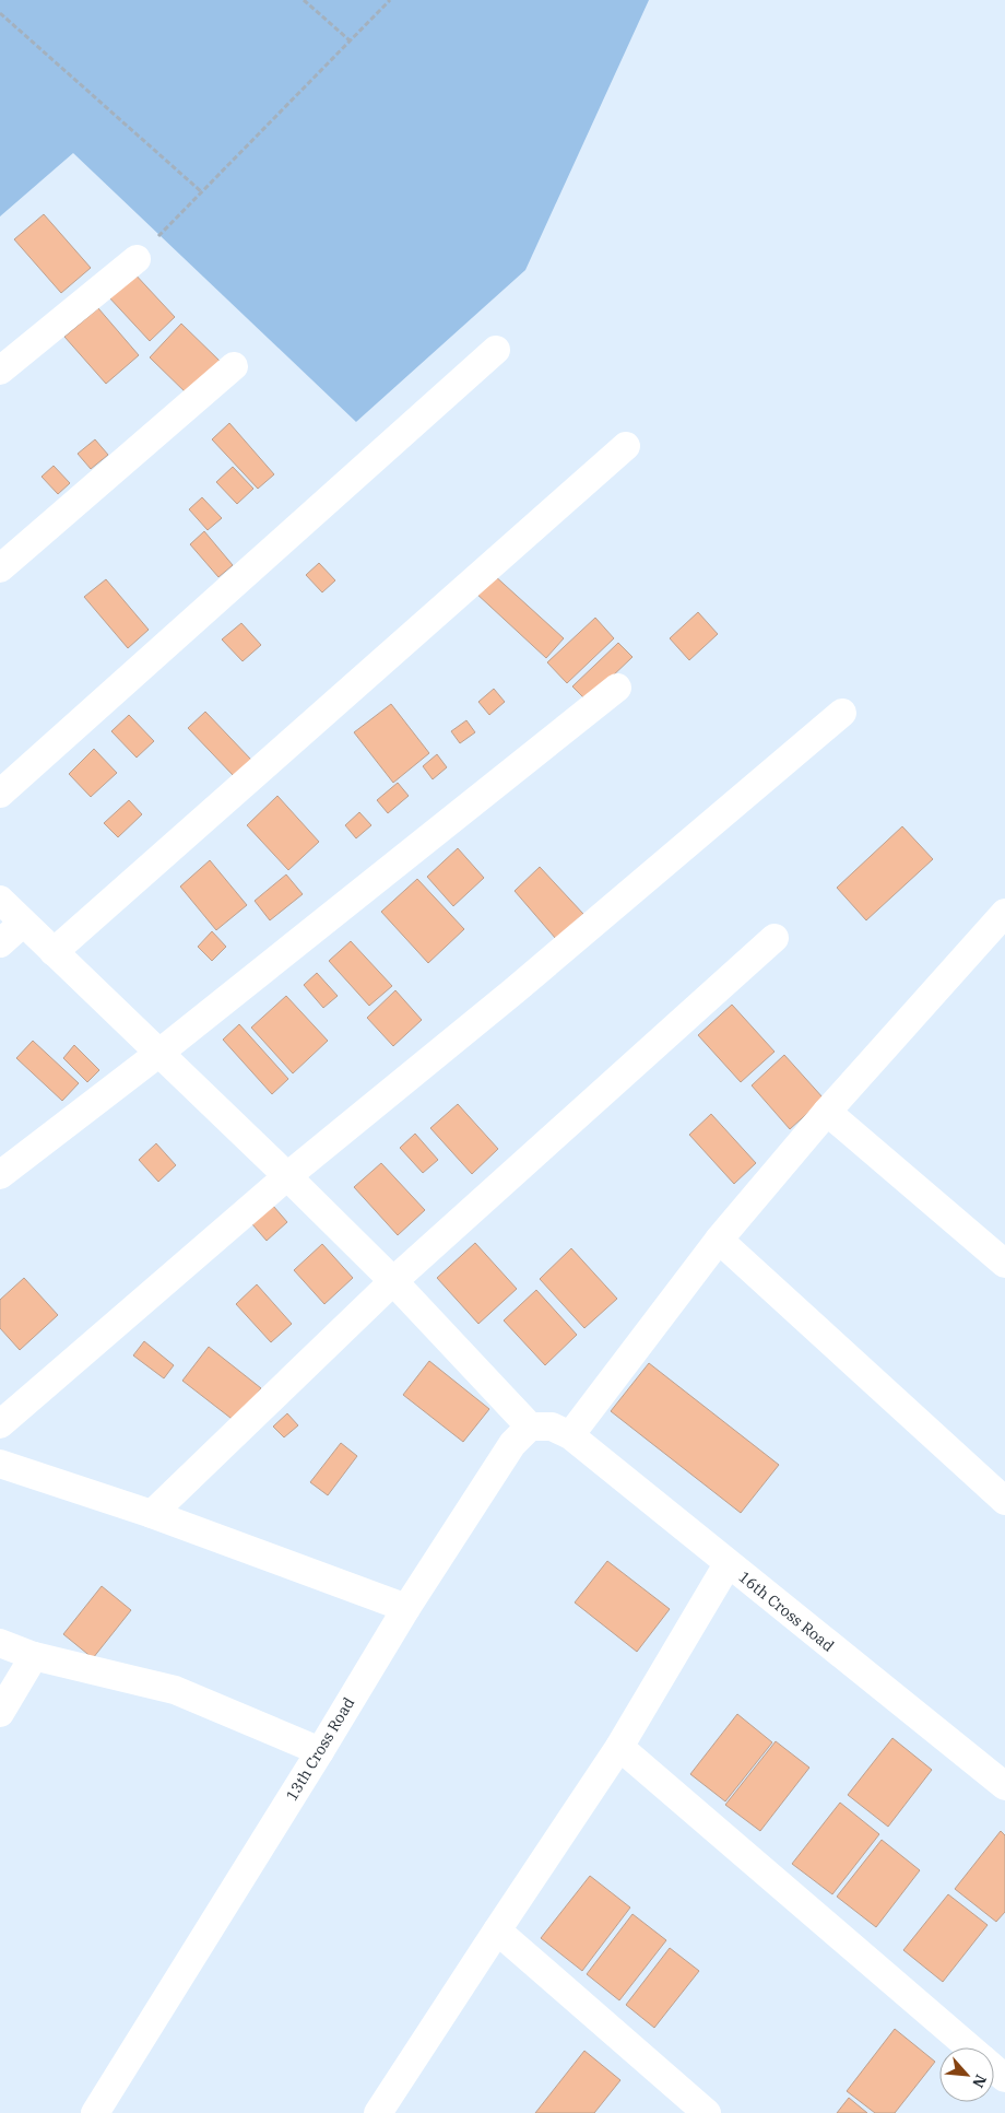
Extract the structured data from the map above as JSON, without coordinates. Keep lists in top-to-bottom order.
{
  "streets": {
    "street": ["16th Cross Road", "13th Cross Road"]
  },
  "north": "bottom right"
}
